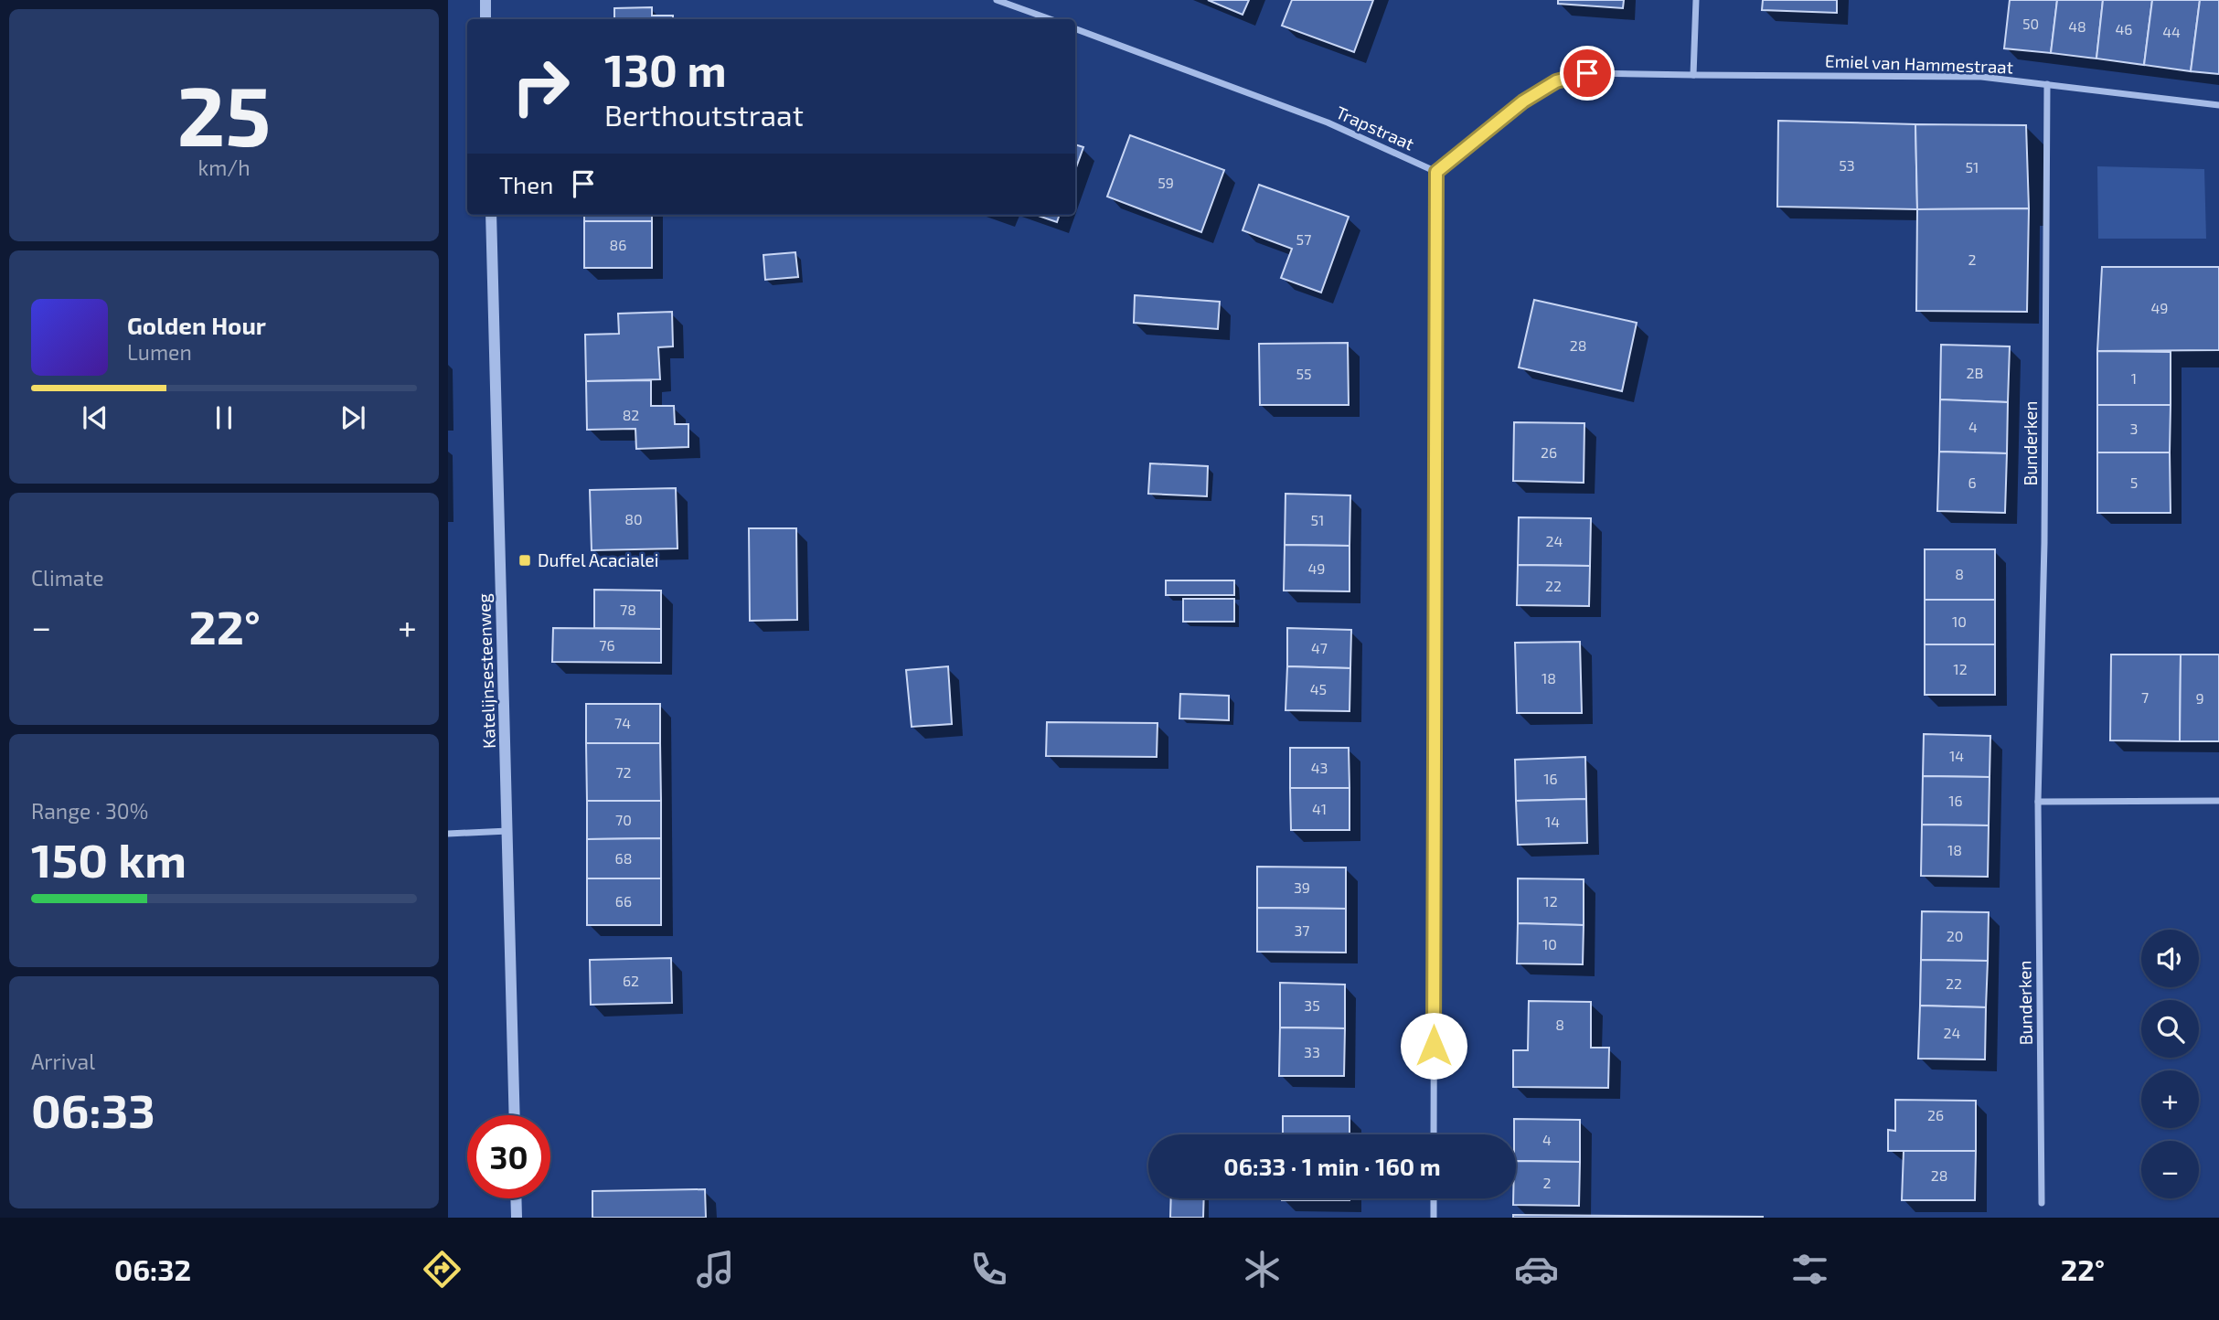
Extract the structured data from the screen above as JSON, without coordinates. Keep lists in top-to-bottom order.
{
  "streets": {
    "street": [
      "Emiel van Hammestraat",
      "Trapstraat",
      "Bunderken",
      "Katelijnsesteenweg"
    ]
  },
  "crossings": [
    ["Emiel van Hammestraat", "Trapstraat"],
    ["Emiel van Hammestraat", "Bunderken"]
  ],
  "places": {
    "transit": ["Duffel Acacialei"]
  },
  "house_numbers": [
    "50",
    "48",
    "46",
    "44",
    "53",
    "51",
    "59",
    "57",
    "86",
    "2",
    "49",
    "28",
    "2B",
    "55",
    "1",
    "82",
    "4",
    "3",
    "26",
    "6",
    "5",
    "80",
    "51",
    "24",
    "49",
    "8",
    "22",
    "78",
    "10",
    "76",
    "47",
    "12",
    "18",
    "45",
    "7",
    "9",
    "74",
    "14",
    "43",
    "72",
    "16",
    "16",
    "41",
    "70",
    "14",
    "18",
    "68",
    "39",
    "66",
    "12",
    "37",
    "20",
    "10",
    "62",
    "22",
    "35",
    "8",
    "24",
    "33",
    "26",
    "4",
    "28",
    "2"
  ],
  "page": {
    "tile": [
      ["25", "km/h"],
      "Climate",
      ["Range · 30%", "150 km"],
      ["Arrival", "06:33"]
    ],
    "turn": ["130 m", "Berthoutstraat"],
    "then": "Then",
    "song": ["Golden Hour", "Lumen"],
    "heat": ["−", "22°", "+"],
    "map_buttons": ["+", "−"],
    "limit": "30",
    "trip": "06:33 · 1 min · 160 m",
    "tabs": ["06:32", "22°"]
  }
}
